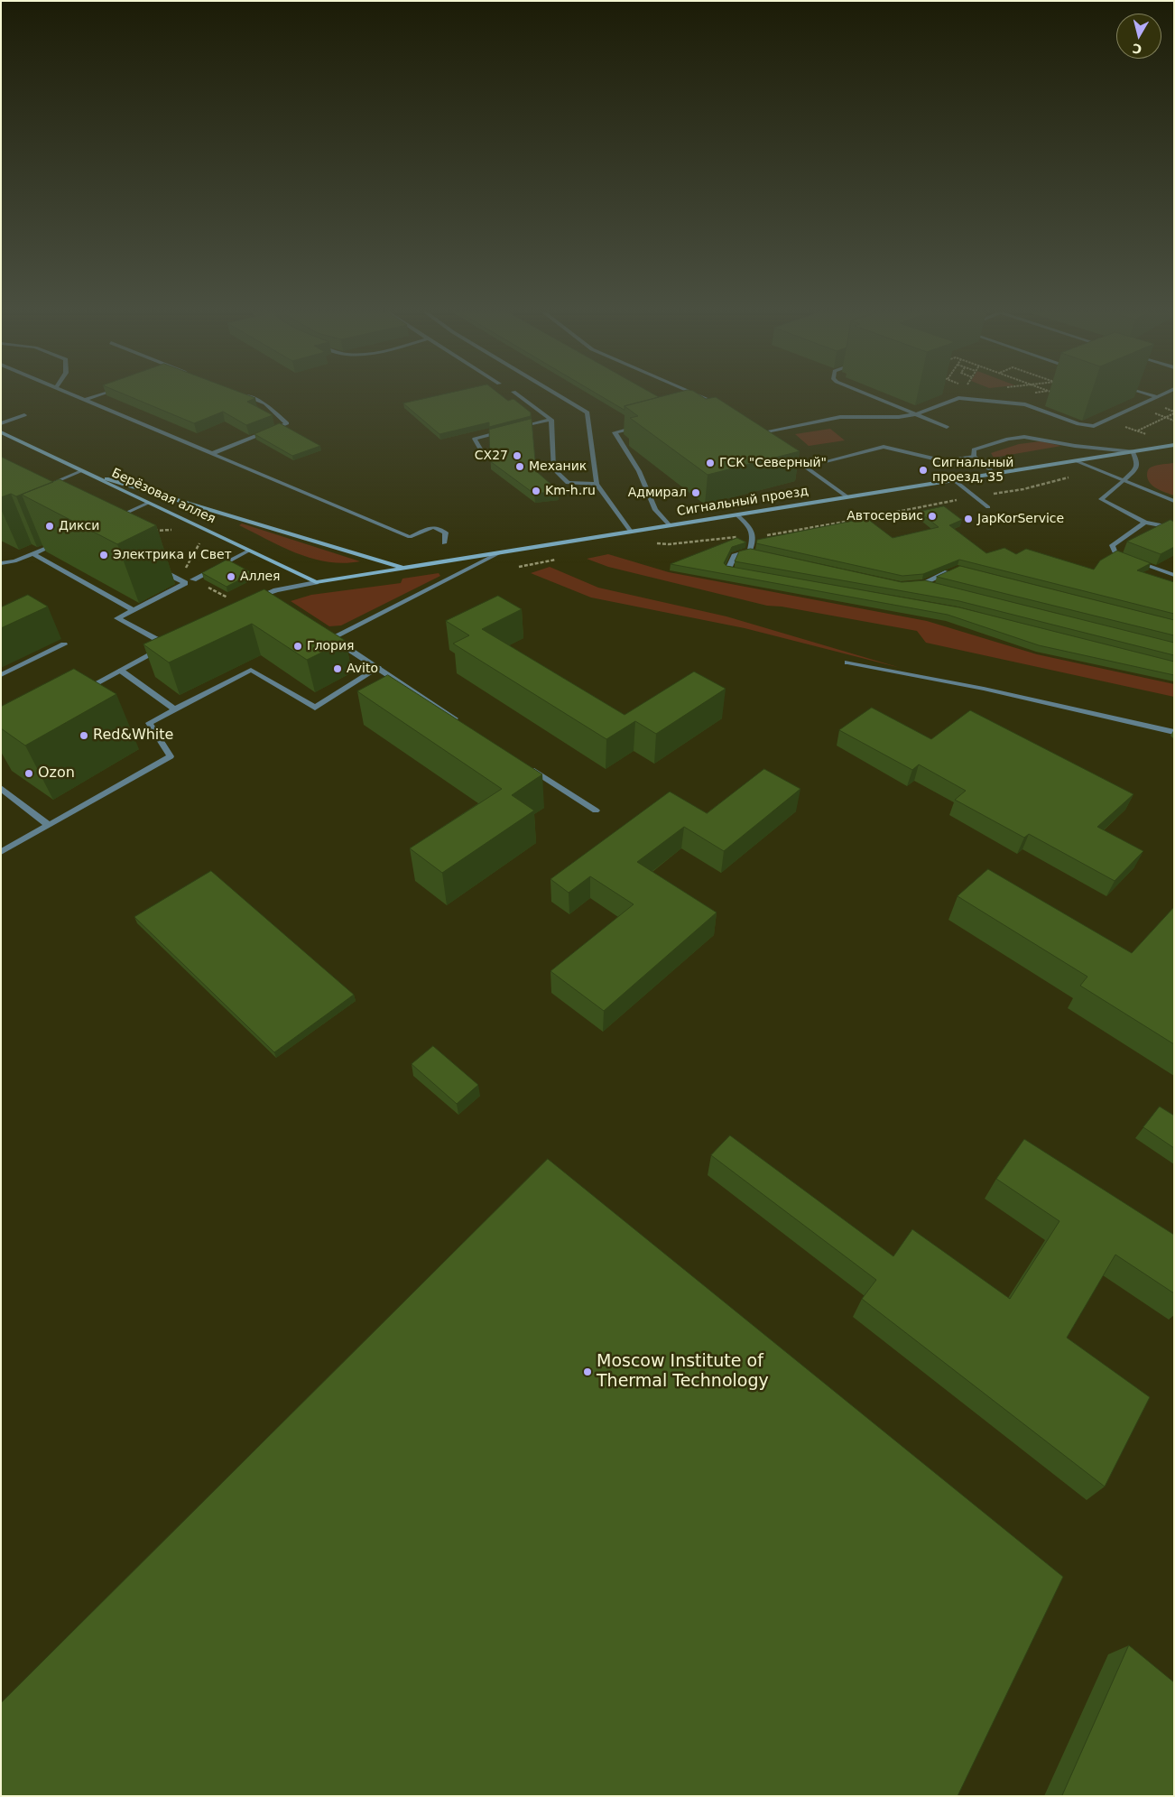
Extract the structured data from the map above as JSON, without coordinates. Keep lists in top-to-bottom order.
{
  "streets": {
    "main road": ["Берёзовая аллея", "Сигнальный проезд"]
  },
  "crossings": [
    ["Берёзовая аллея", "Сигнальный проезд"]
  ],
  "places": [
    "CX27",
    "ГСК \"Северный\"",
    "Механик",
    "Сигнальный проезд, 35",
    "Km-h.ru",
    "Адмирал",
    "Автосервис",
    "JapKorService",
    "Дикси",
    "Электрика и Свет",
    "Аллея",
    "Глория",
    "Avito",
    "Red&White",
    "Ozon",
    "Moscow Institute of Thermal Technology"
  ],
  "north": "bottom"
}
